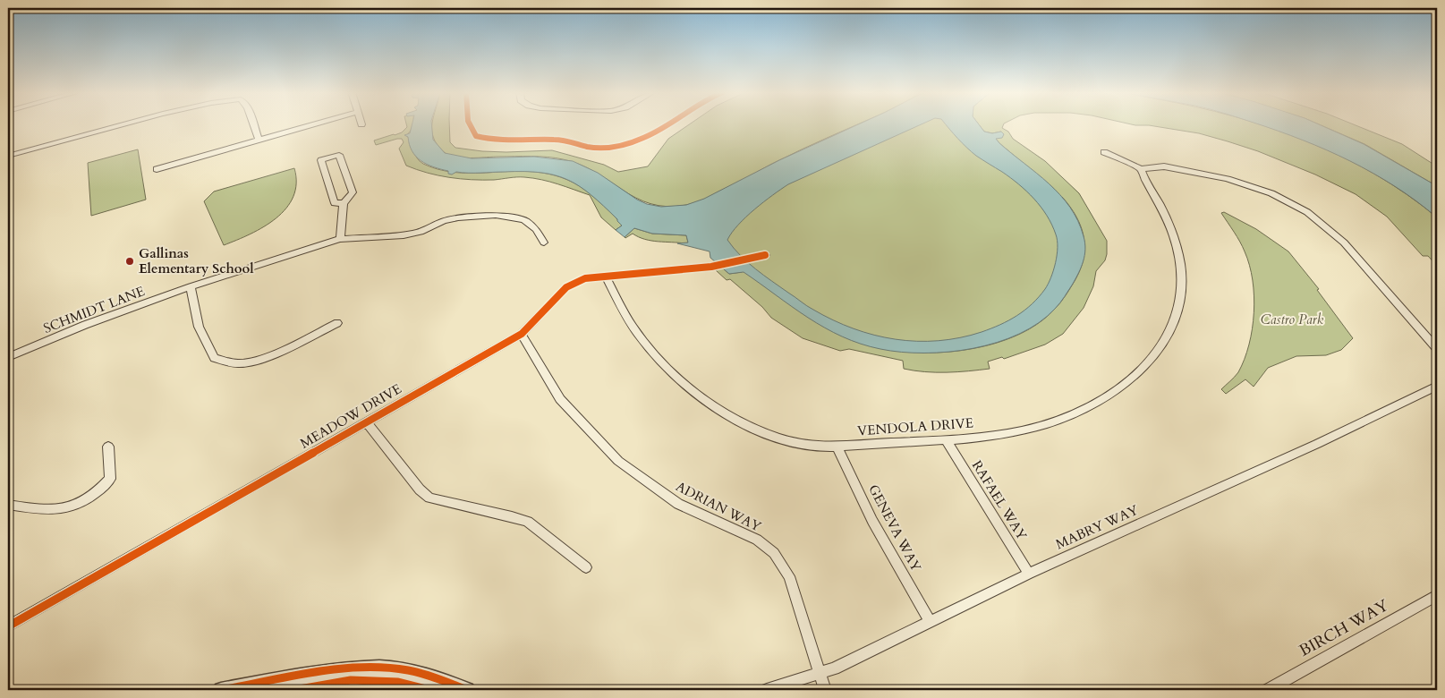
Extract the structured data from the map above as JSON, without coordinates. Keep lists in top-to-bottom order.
{
  "streets": {
    "street": [
      "SCHMIDT LANE",
      "MEADOW DRIVE",
      "VENDOLA DRIVE",
      "RAFAEL WAY",
      "ADRIAN WAY",
      "MABRY WAY",
      "GENEVA WAY",
      "BIRCH WAY"
    ]
  },
  "crossings": [
    ["MEADOW DRIVE", "VENDOLA DRIVE"],
    ["MEADOW DRIVE", "ADRIAN WAY"],
    ["VENDOLA DRIVE", "RAFAEL WAY"],
    ["VENDOLA DRIVE", "GENEVA WAY"],
    ["RAFAEL WAY", "MABRY WAY"],
    ["ADRIAN WAY", "MABRY WAY"],
    ["MABRY WAY", "GENEVA WAY"]
  ],
  "parks": ["Castro Park"],
  "places": ["Gallinas Elementary School"]
}
